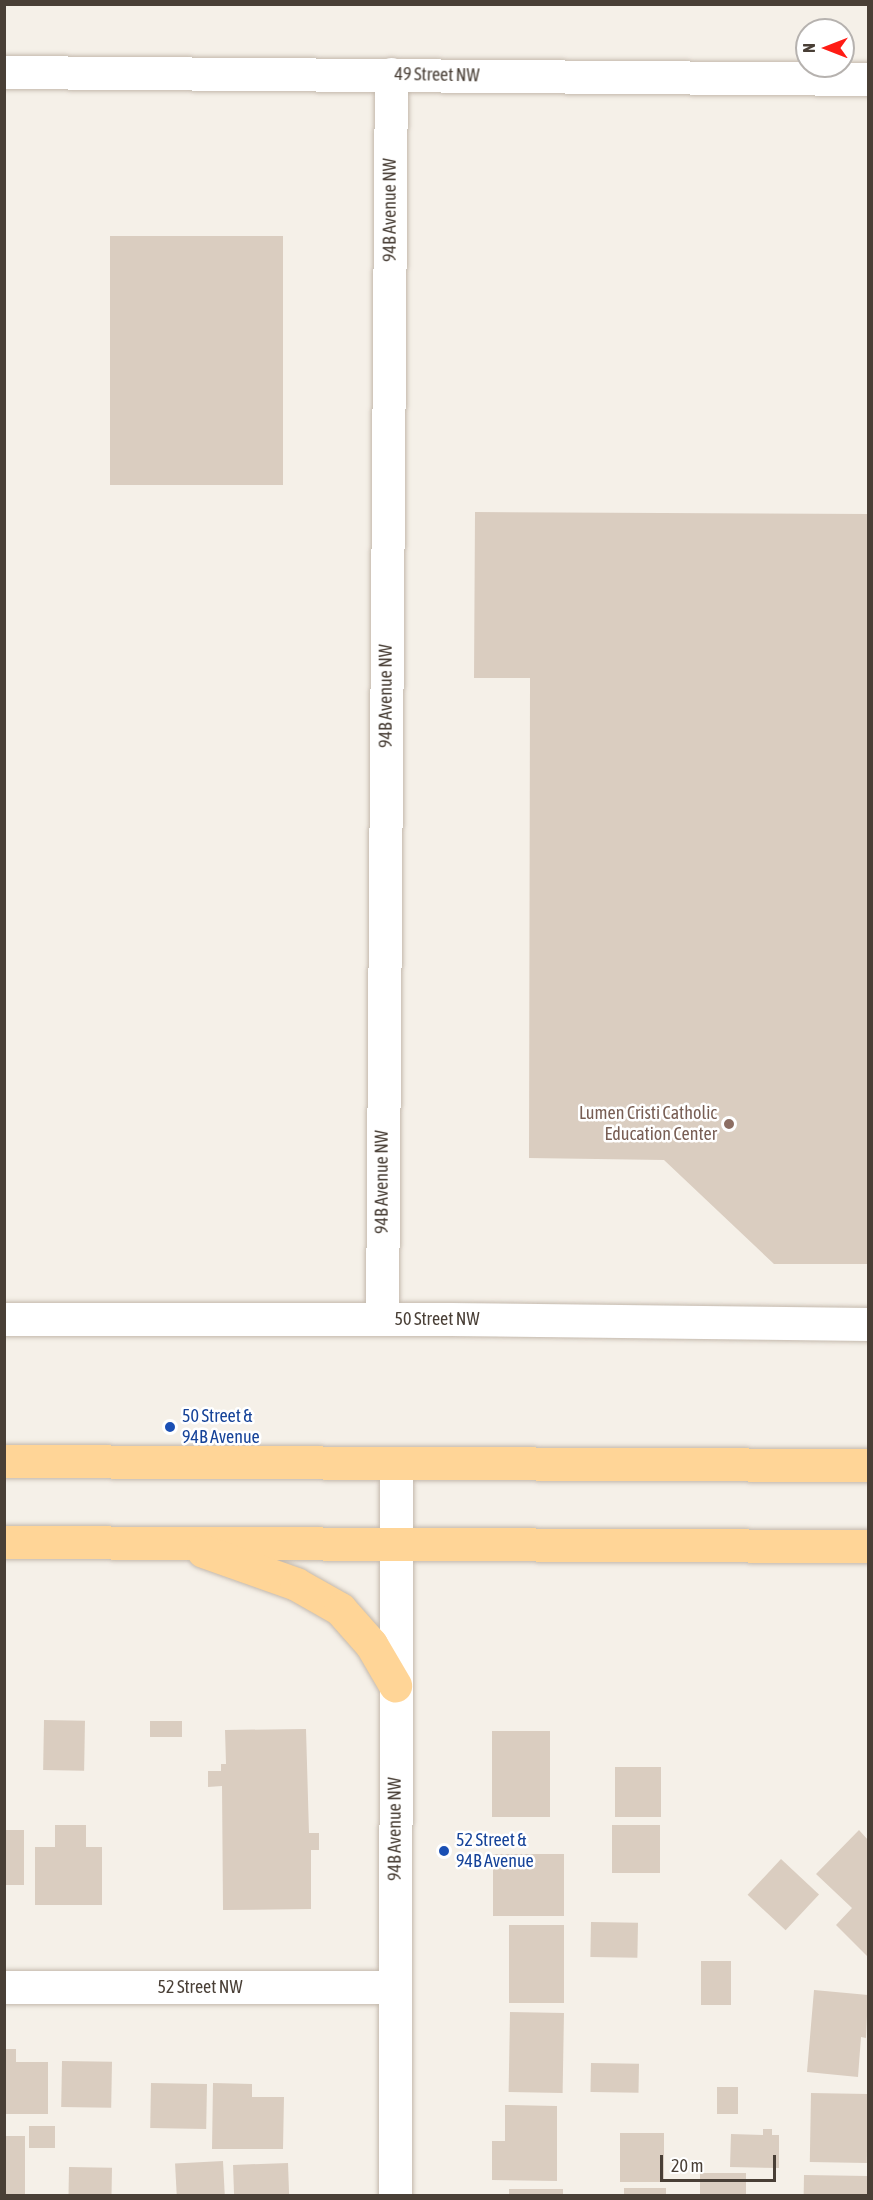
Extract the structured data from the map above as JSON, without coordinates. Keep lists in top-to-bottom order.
{
  "streets": {
    "street": [
      "49 Street NW",
      "94B Avenue NW",
      "50 Street NW",
      "52 Street NW"
    ]
  },
  "crossings": [
    ["49 Street NW", "94B Avenue NW"],
    ["94B Avenue NW", "50 Street NW"],
    ["94B Avenue NW", "52 Street NW"]
  ],
  "places": ["Lumen Cristi Catholic Education Center", "50 Street & 94B Avenue", "52 Street & 94B Avenue"],
  "scale_bar": "20 m",
  "north": "left"
}
